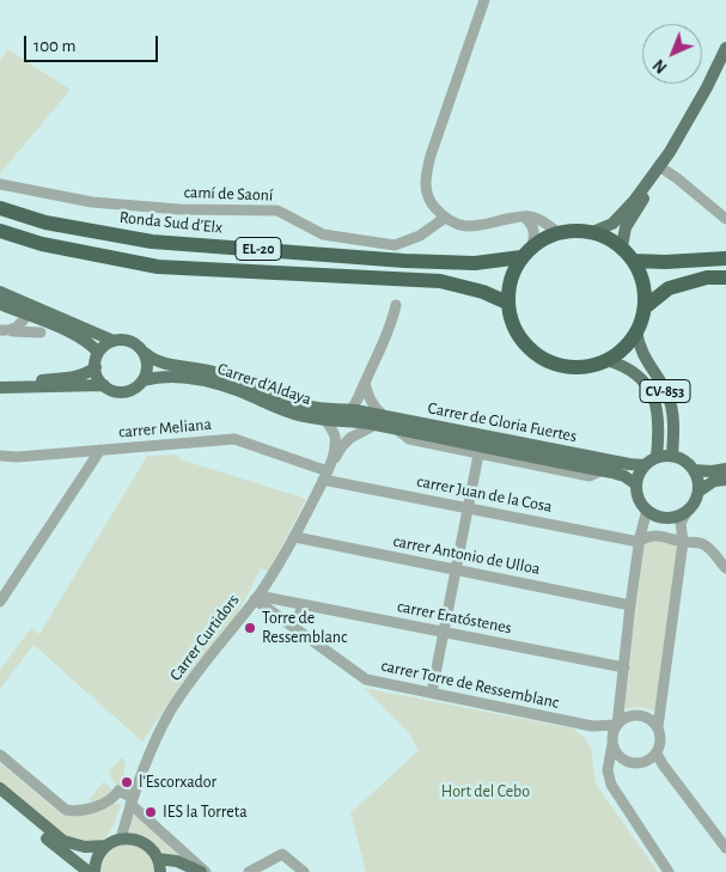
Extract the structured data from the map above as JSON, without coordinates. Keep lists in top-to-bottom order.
{
  "streets": {
    "highway": ["Ronda Sud d'Elx", "EL-20"],
    "main road": ["Carrer d'Aldaya", "CV-853", "Carrer de Gloria Fuertes"],
    "street": [
      "camí de Saoní",
      "carrer Meliana",
      "carrer Juan de la Cosa",
      "carrer Antonio de Ulloa",
      "carrer Eratóstenes",
      "Carrer Curtidors",
      "carrer Torre de Ressemblanc"
    ]
  },
  "crossings": [
    ["Ronda Sud d'Elx", "EL-20"],
    ["Ronda Sud d'Elx", "CV-853"],
    ["EL-20", "CV-853"],
    ["Carrer d'Aldaya", "Carrer de Gloria Fuertes"],
    ["Carrer d'Aldaya", "Carrer Curtidors"],
    ["CV-853", "Carrer de Gloria Fuertes"],
    ["Carrer de Gloria Fuertes", "Carrer Curtidors"],
    ["carrer Meliana", "carrer Juan de la Cosa"],
    ["carrer Meliana", "Carrer Curtidors"],
    ["carrer Juan de la Cosa", "Carrer Curtidors"],
    ["carrer Antonio de Ulloa", "Carrer Curtidors"],
    ["carrer Eratóstenes", "Carrer Curtidors"],
    ["carrer Eratóstenes", "carrer Torre de Ressemblanc"],
    ["Carrer Curtidors", "carrer Torre de Ressemblanc"]
  ],
  "parks": ["Hort del Cebo"],
  "places": ["Torre de Ressemblanc", "l'Escorxador", "IES la Torreta"],
  "scale_bar": "100 m",
  "north": "bottom left"
}
